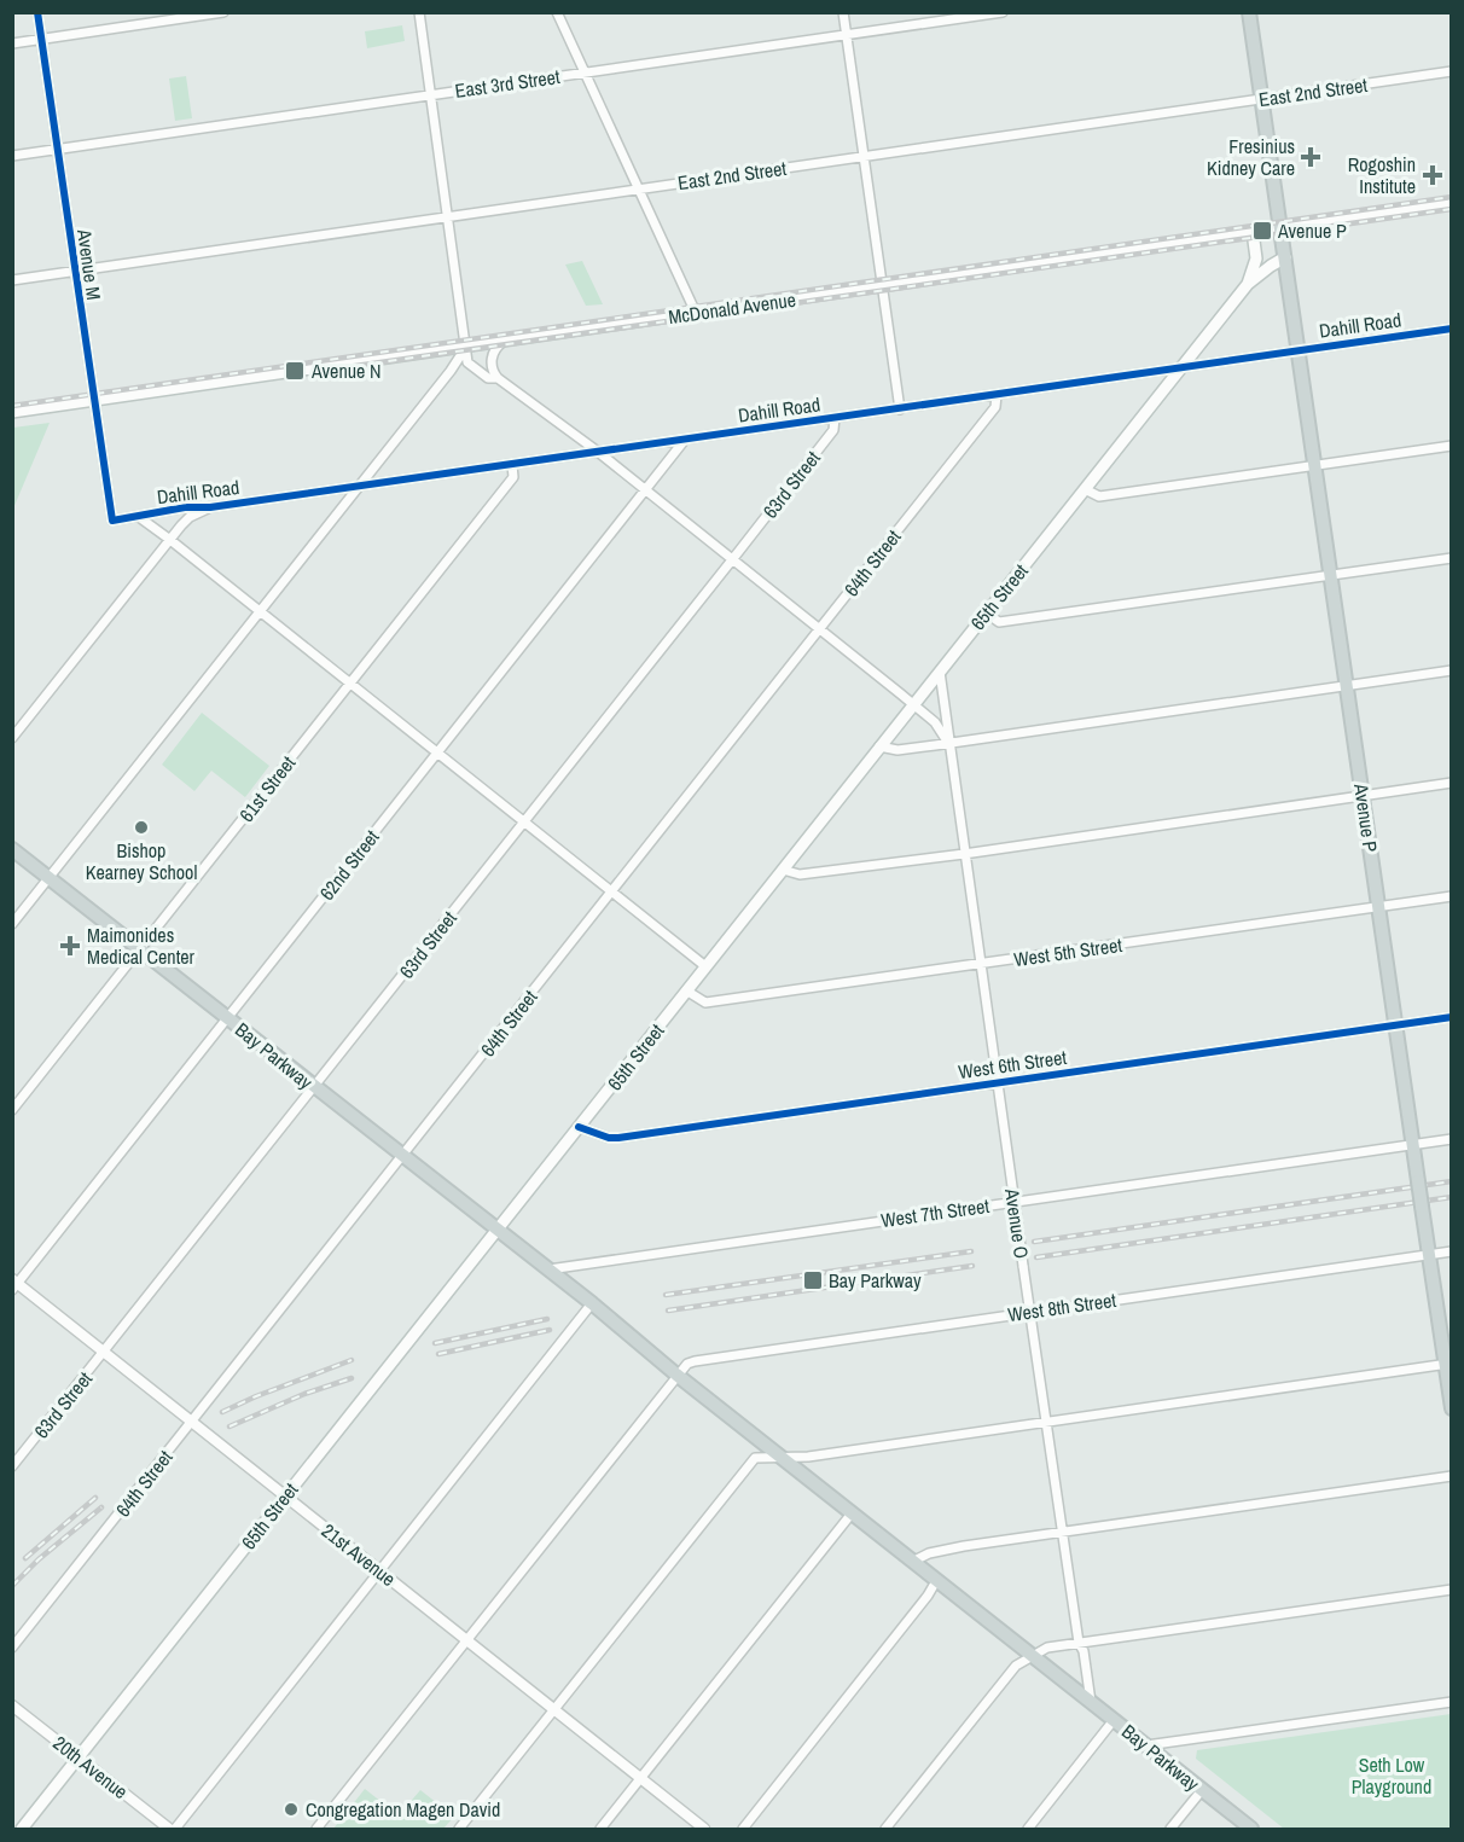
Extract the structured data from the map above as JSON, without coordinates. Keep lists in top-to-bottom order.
{
  "streets": {
    "main road": [
      "McDonald Avenue",
      "65th Street",
      "Avenue P",
      "Bay Parkway"
    ],
    "street": [
      "East 3rd Street",
      "East 2nd Street",
      "Avenue M",
      "Dahill Road",
      "63rd Street",
      "64th Street",
      "61st Street",
      "62nd Street",
      "West 5th Street",
      "West 6th Street",
      "West 7th Street",
      "Avenue O",
      "West 8th Street",
      "21st Avenue",
      "20th Avenue"
    ]
  },
  "crossings": [
    ["East 3rd Street", "Avenue M"],
    ["East 2nd Street", "Avenue M"],
    ["East 2nd Street", "Avenue P"],
    ["Avenue M", "McDonald Avenue"],
    ["Avenue M", "Dahill Road"],
    ["McDonald Avenue", "65th Street"],
    ["McDonald Avenue", "Avenue P"],
    ["McDonald Avenue", "Avenue O"],
    ["Dahill Road", "63rd Street"],
    ["Dahill Road", "64th Street"],
    ["Dahill Road", "65th Street"],
    ["Dahill Road", "61st Street"],
    ["Dahill Road", "Avenue P"],
    ["Dahill Road", "62nd Street"],
    ["Dahill Road", "Avenue O"],
    ["63rd Street", "Bay Parkway"],
    ["63rd Street", "Avenue O"],
    ["63rd Street", "21st Avenue"],
    ["64th Street", "Bay Parkway"],
    ["64th Street", "Avenue O"],
    ["64th Street", "21st Avenue"],
    ["65th Street", "Avenue P"],
    ["65th Street", "West 5th Street"],
    ["65th Street", "Bay Parkway"],
    ["65th Street", "West 6th Street"],
    ["65th Street", "Avenue O"],
    ["65th Street", "21st Avenue"],
    ["65th Street", "20th Avenue"],
    ["61st Street", "Bay Parkway"],
    ["Avenue P", "West 5th Street"],
    ["Avenue P", "West 6th Street"],
    ["Avenue P", "West 7th Street"],
    ["Avenue P", "West 8th Street"],
    ["62nd Street", "Bay Parkway"],
    ["62nd Street", "Avenue O"],
    ["62nd Street", "21st Avenue"],
    ["West 5th Street", "Avenue O"],
    ["Bay Parkway", "West 7th Street"],
    ["Bay Parkway", "Avenue O"],
    ["Bay Parkway", "West 8th Street"],
    ["West 6th Street", "Avenue O"],
    ["West 7th Street", "Avenue O"],
    ["Avenue O", "West 8th Street"]
  ],
  "parks": ["Seth Low Playground"],
  "places": {
    "health": ["Fresinius Kidney Care", "Rogoshin Institute", "Maimonides Medical Center"],
    "transit": ["Avenue P", "Avenue N", "Bay Parkway"],
    "other": ["Bishop Kearney School", "Congregation Magen David"]
  }
}
